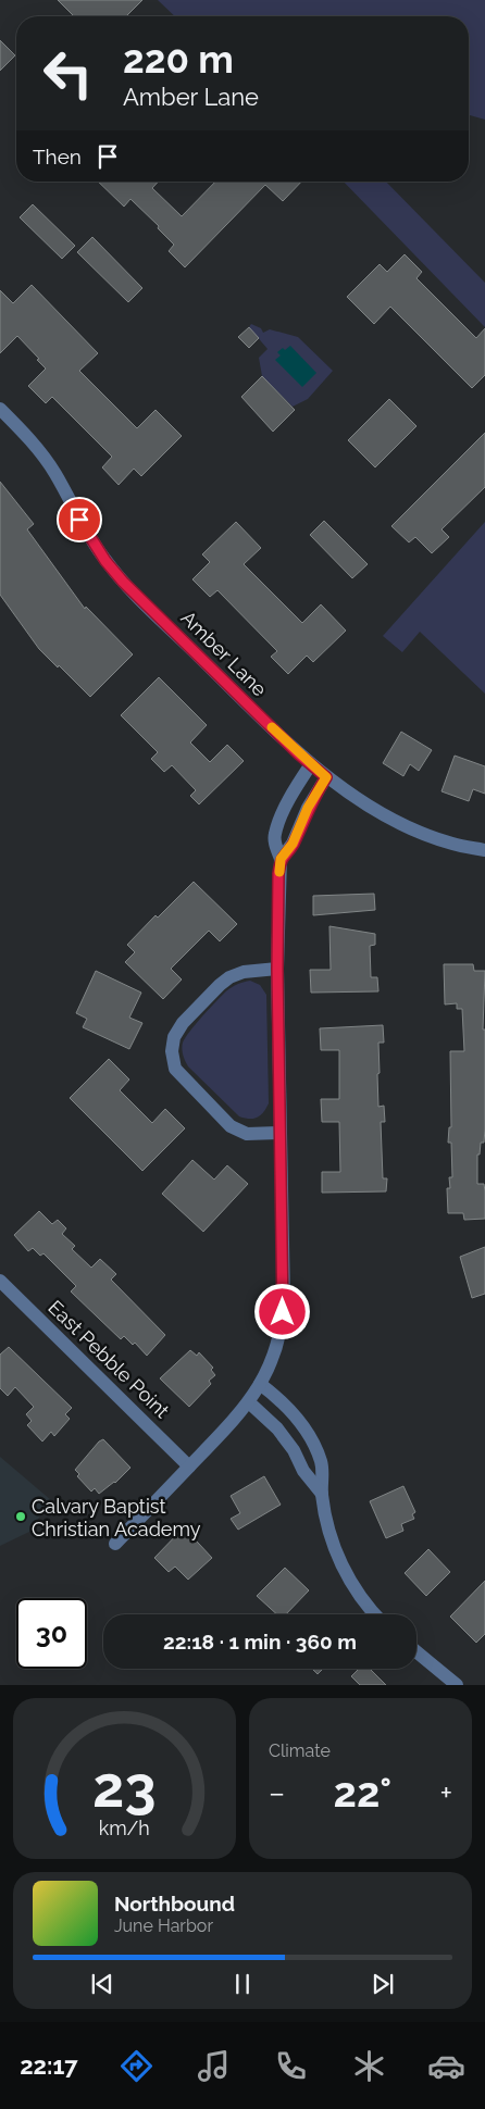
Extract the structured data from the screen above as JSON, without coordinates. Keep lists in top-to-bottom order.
{
  "streets": {
    "street": ["Amber Lane", "East Pebble Point"]
  },
  "places": ["Calvary Baptist Christian Academy"],
  "page": {
    "turn": ["220 m", "Amber Lane"],
    "then": "Then",
    "limit": "30",
    "trip": "22:18 · 1 min · 360 m",
    "tile": "Climate",
    "heat": ["−", "22°", "+"],
    "song": ["Northbound", "June Harbor"],
    "tabs": "22:17",
    "gauge": ["23", "km/h"]
  }
}
